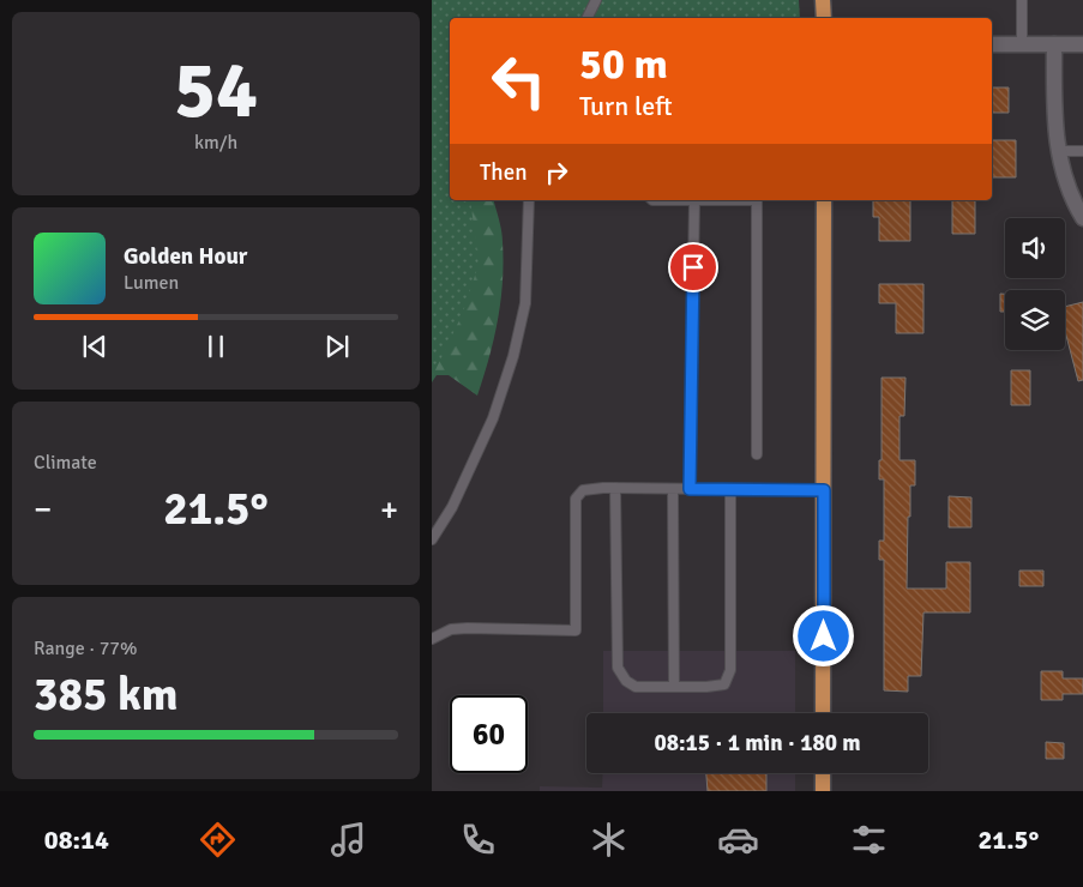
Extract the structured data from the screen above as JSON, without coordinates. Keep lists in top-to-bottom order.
{
  "page": {
    "tile": [
      ["54", "km/h"],
      "Climate",
      ["Range · 77%", "385 km"]
    ],
    "turn": ["50 m", "Turn left"],
    "then": "Then",
    "song": ["Golden Hour", "Lumen"],
    "heat": ["−", "21.5°", "+"],
    "limit": "60",
    "trip": "08:15 · 1 min · 180 m",
    "tabs": ["08:14", "21.5°"]
  }
}
